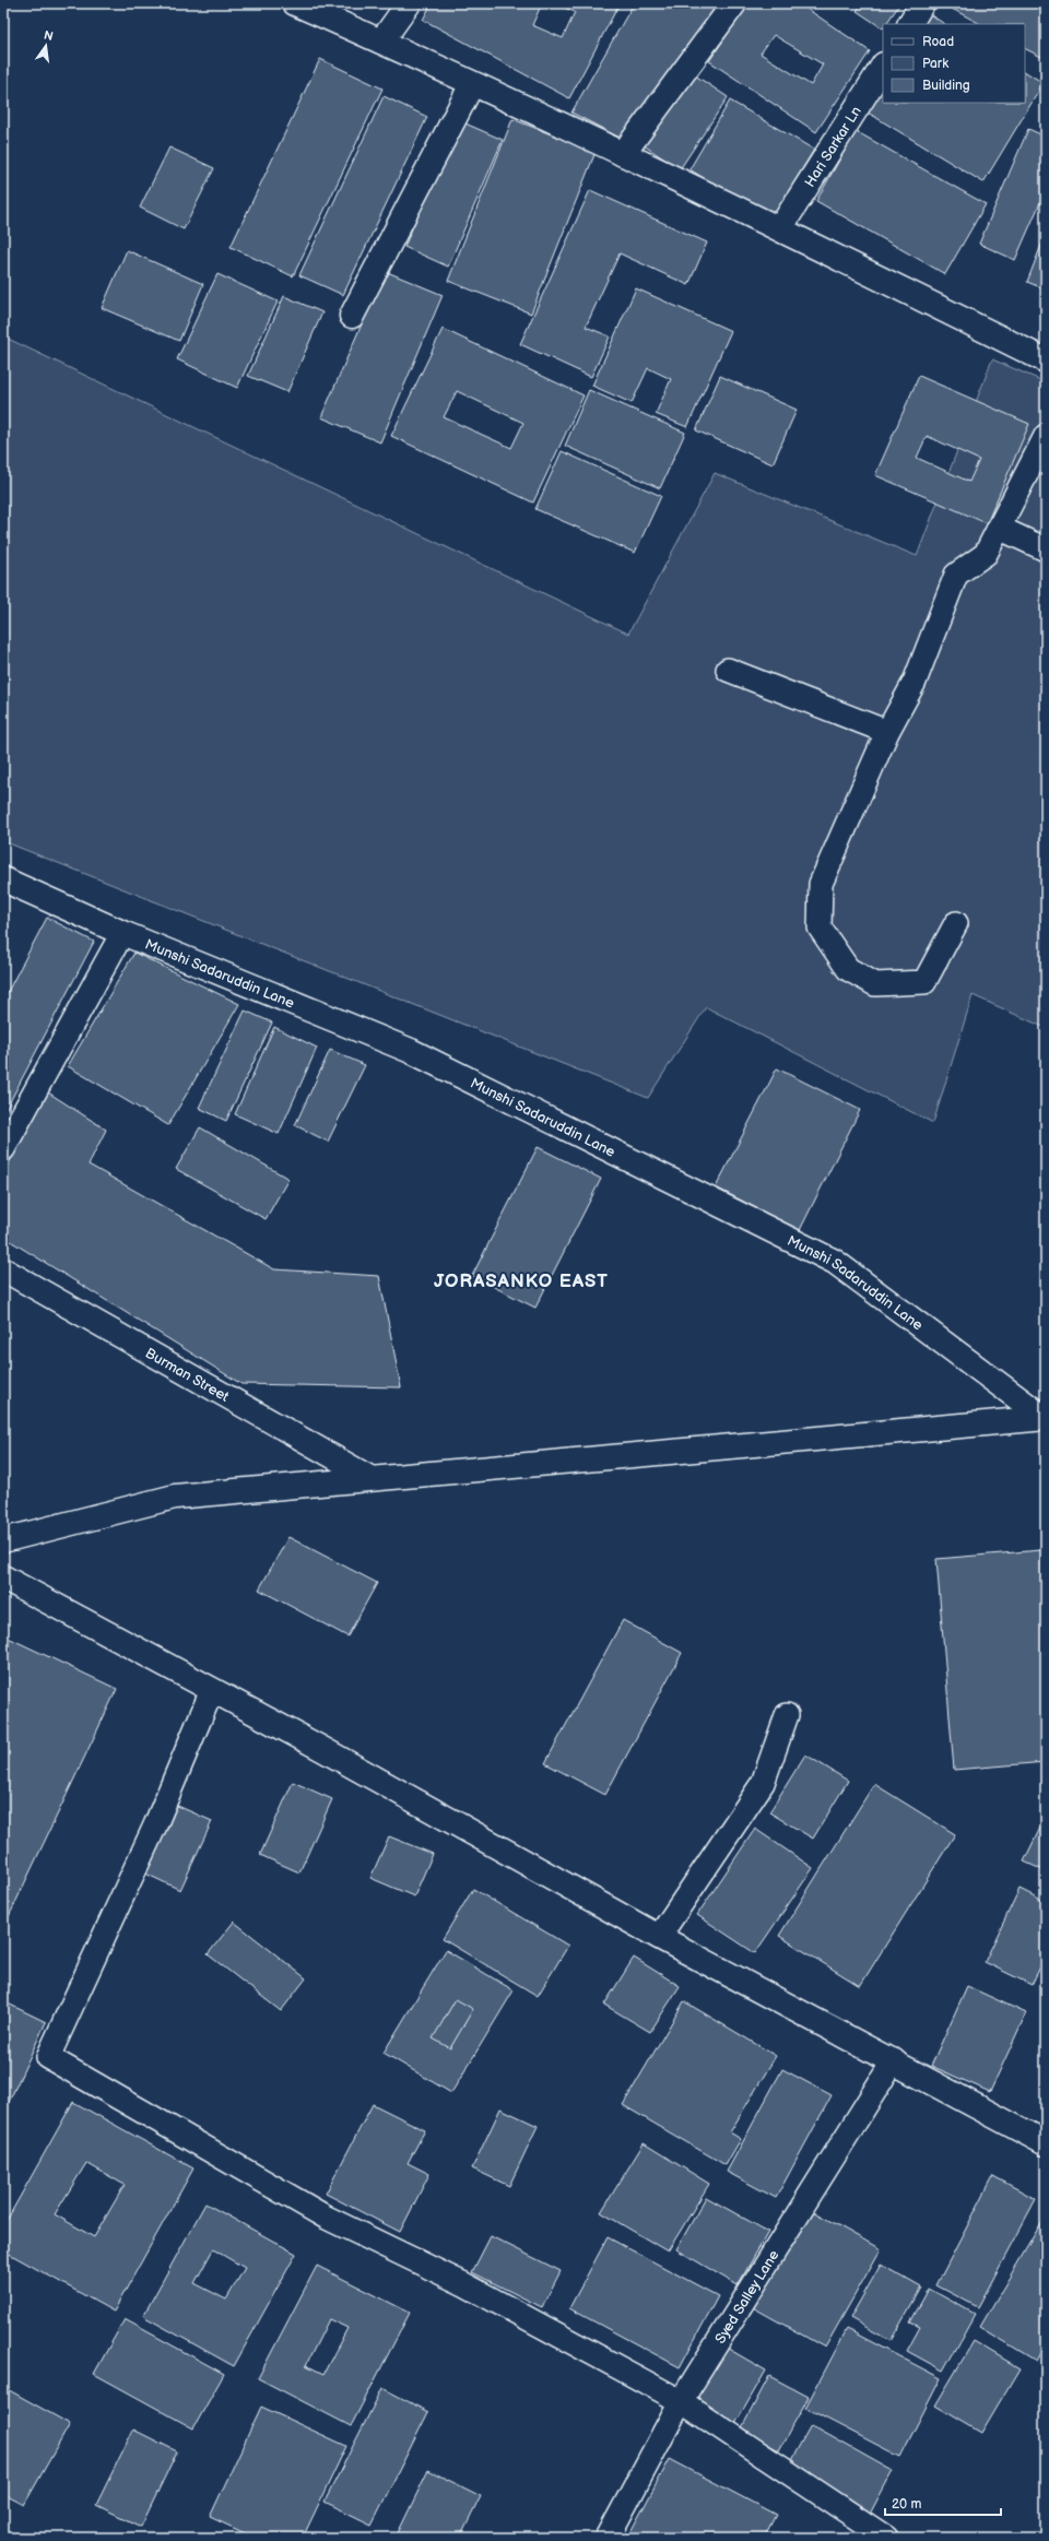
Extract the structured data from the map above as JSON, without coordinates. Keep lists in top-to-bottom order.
{
  "streets": {
    "street": ["Hari Sarkar Ln", "Munshi Sadaruddin Lane"],
    "lane": ["Burman Street", "Syed Salley Lane"]
  },
  "districts": ["JORASANKO EAST"],
  "legend": ["Road", "Park", "Building"],
  "scale_bar": "20 m",
  "north": "top"
}
